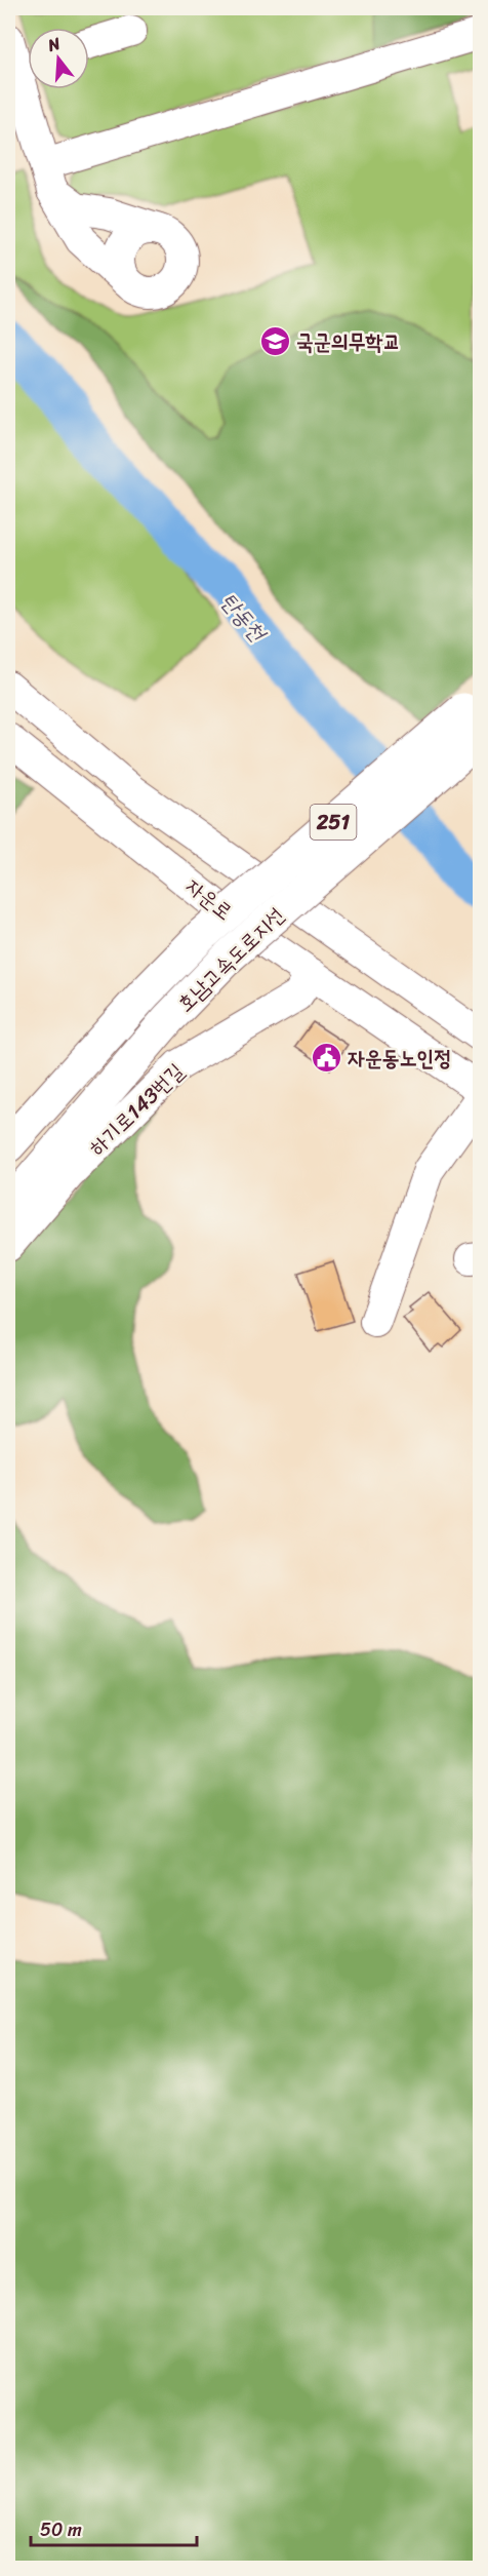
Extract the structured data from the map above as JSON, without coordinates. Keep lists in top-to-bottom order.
{
  "streets": {
    "highway": ["251", "호남고속도로지선"],
    "street": ["자운로", "하기로143번길"]
  },
  "crossings": [
    ["자운로", "하기로143번길"]
  ],
  "water": ["탄동천"],
  "places": {
    "school or university": ["국군의무학교"],
    "public building": ["자운동노인정"]
  },
  "scale_bar": "50 m",
  "north": "top"
}
